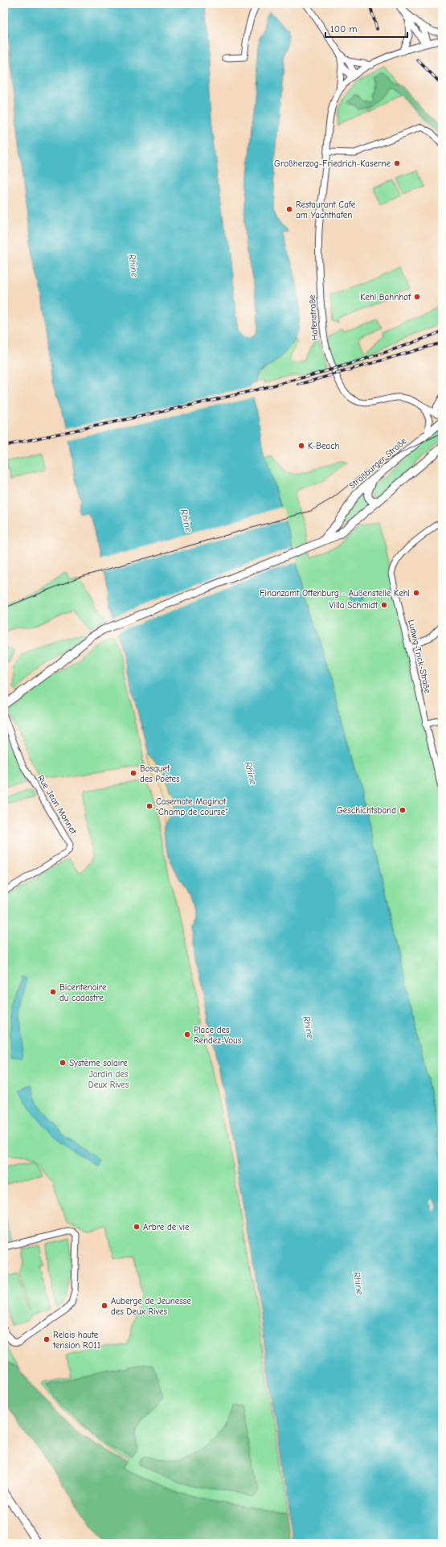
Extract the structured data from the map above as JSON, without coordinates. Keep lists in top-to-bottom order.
{
  "streets": {
    "main road": ["Straßburger Straße"],
    "street": ["Hafenstraße", "Ludwig-Trick-Straße", "Rue Jean Monnet"]
  },
  "water": ["Rhine"],
  "parks": ["Jardin des Deux Rives"],
  "places": [
    "Großherzog-Friedrich-Kaserne",
    "Restaurant Cafe am Yachthafen",
    "Kehl Bahnhof",
    "K-Beach",
    "Finanzamt Offenburg - Außenstelle Kehl",
    "Villa Schmidt",
    "Bosquet des Poètes",
    "Casemate Maginot \"Champ de course\"",
    "Geschichtsband",
    "Bicentenaire du cadastre",
    "Place des Rendez-Vous",
    "Système solaire",
    "Arbre de vie",
    "Auberge de Jeunesse des Deux Rives",
    "Relais haute tension R011"
  ],
  "scale_bar": "100 m"
}
